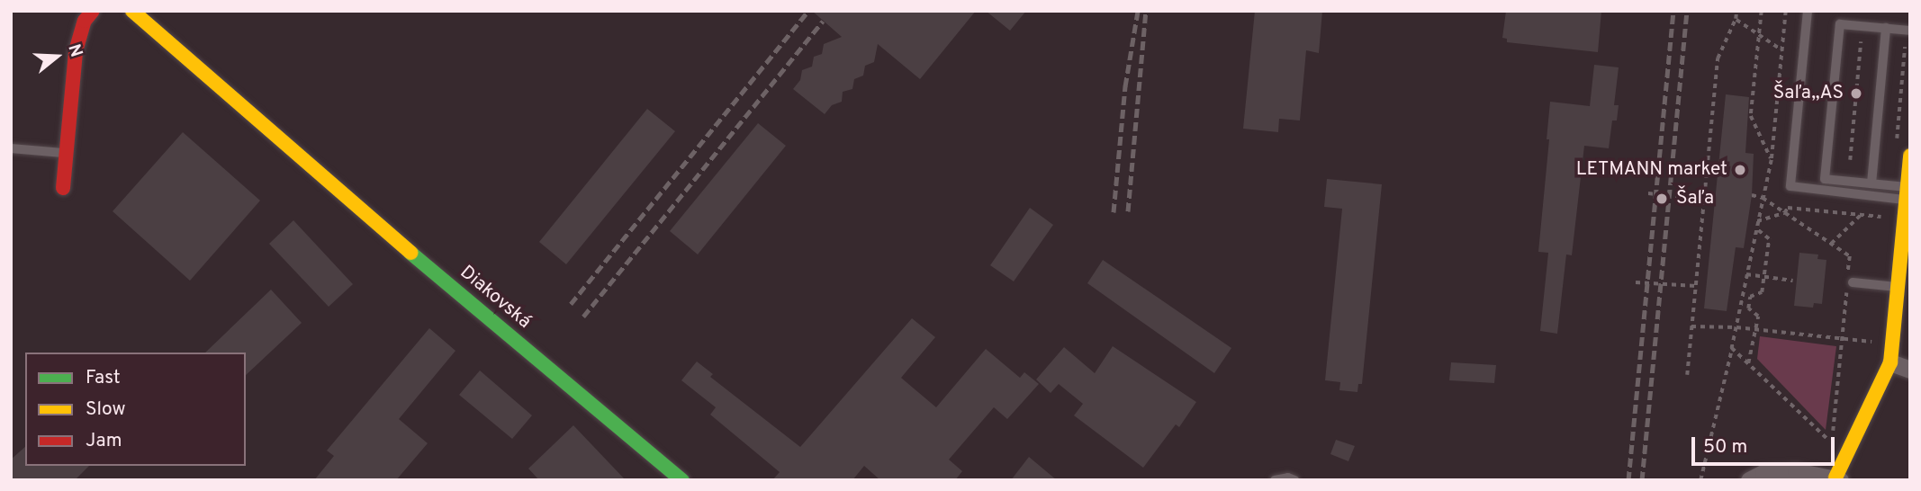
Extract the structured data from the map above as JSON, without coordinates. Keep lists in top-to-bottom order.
{
  "streets": {
    "street": ["Diakovská"]
  },
  "places": ["Šaľa,,AS", "LETMANN market", "Šaľa"],
  "legend": ["Fast", "Slow", "Jam"],
  "scale_bar": "50 m",
  "north": "right"
}
